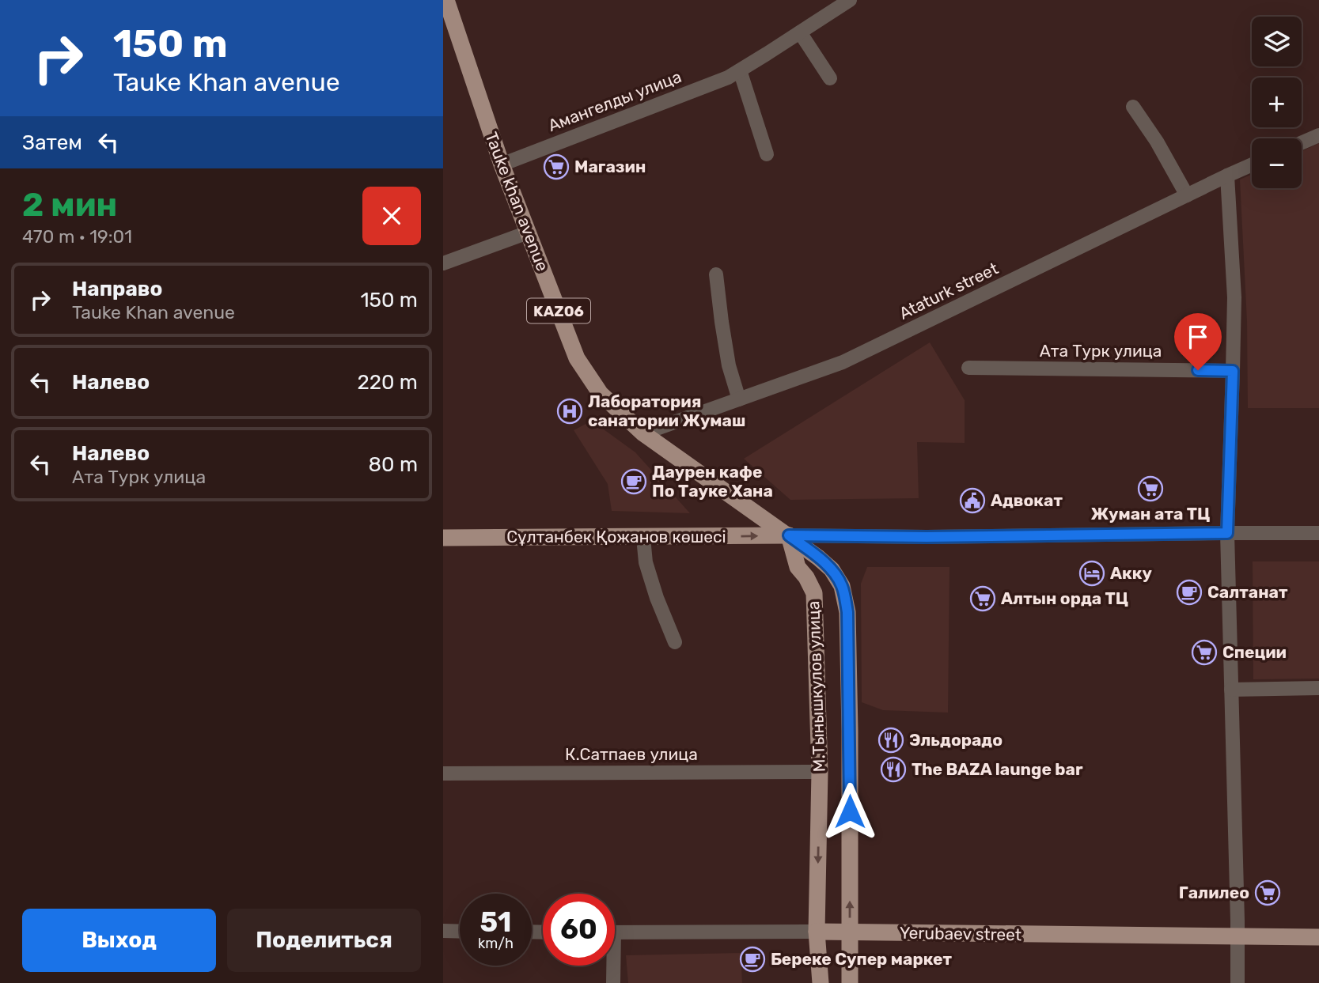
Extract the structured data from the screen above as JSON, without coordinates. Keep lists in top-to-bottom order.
{
  "streets": {
    "main road": [
      "Tauke khan avenue",
      "KАZ06",
      "Сұлтанбек Қожанов көшесі",
      "М.Тынышкулов улица",
      "Yerubaev street"
    ],
    "street": [
      "Амангелды улица",
      "Ataturk street",
      "Ата Турк улица",
      "К.Сатпаев улица"
    ]
  },
  "crossings": [
    ["Амангелды улица", "Tauke khan avenue"],
    ["Tauke khan avenue", "Ataturk street"],
    ["Tauke khan avenue", "Сұлтанбек Қожанов көшесі"],
    ["Tauke khan avenue", "М.Тынышкулов улица"],
    ["Сұлтанбек Қожанов көшесі", "М.Тынышкулов улица"],
    ["М.Тынышкулов улица", "К.Сатпаев улица"],
    ["М.Тынышкулов улица", "Yerubaev street"]
  ],
  "one_way": ["Сұлтанбек Қожанов көшесі"],
  "places": {
    "supermarket": [
      "Магазин",
      "Жуман ата ТЦ",
      "Алтын орда ТЦ",
      "Специи",
      "Галилео"
    ],
    "hospital": ["Лаборатория санатории Жумаш"],
    "cafe": ["Даурен кафе По Тауке Хана", "Салтанат", "Береке Супер маркет"],
    "public building": ["Адвокат"],
    "hotel": ["Акку"],
    "restaurant": ["Эльдорадо", "The BAZA launge bar"]
  },
  "page": {
    "turn": ["150 m", "Tauke Khan avenue"],
    "map_buttons": ["+", "−"],
    "then": "Затем",
    "heading": ["2 мин", "470 m · 19:01"],
    "list": [
      {
        "name": "Направо",
        "note": "Tauke Khan avenue",
        "value": "150 m"
      },
      {
        "name": "Налево",
        "value": "220 m"
      },
      {
        "name": "Налево",
        "note": "Ата Турк улица",
        "value": "80 m"
      }
    ],
    "speed": "51 km/h",
    "limit": "60",
    "buttons": ["Выход", "Поделиться"]
  }
}
